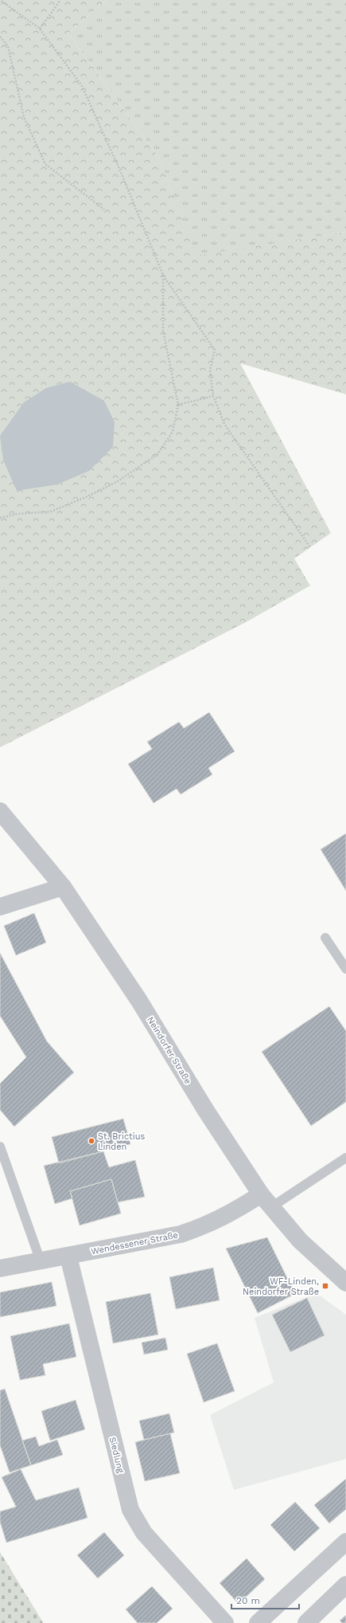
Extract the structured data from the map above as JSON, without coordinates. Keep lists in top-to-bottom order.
{
  "streets": {
    "street": ["Neindorfer Straße", "Wendessener Straße", "Siedlung"]
  },
  "crossings": [
    ["Neindorfer Straße", "Wendessener Straße"],
    ["Wendessener Straße", "Siedlung"]
  ],
  "places": {
    "other": ["St. Brictius Linden"],
    "transit": ["WF-Linden, Neindorfer Straße"]
  },
  "scale_bar": "20 m"
}
